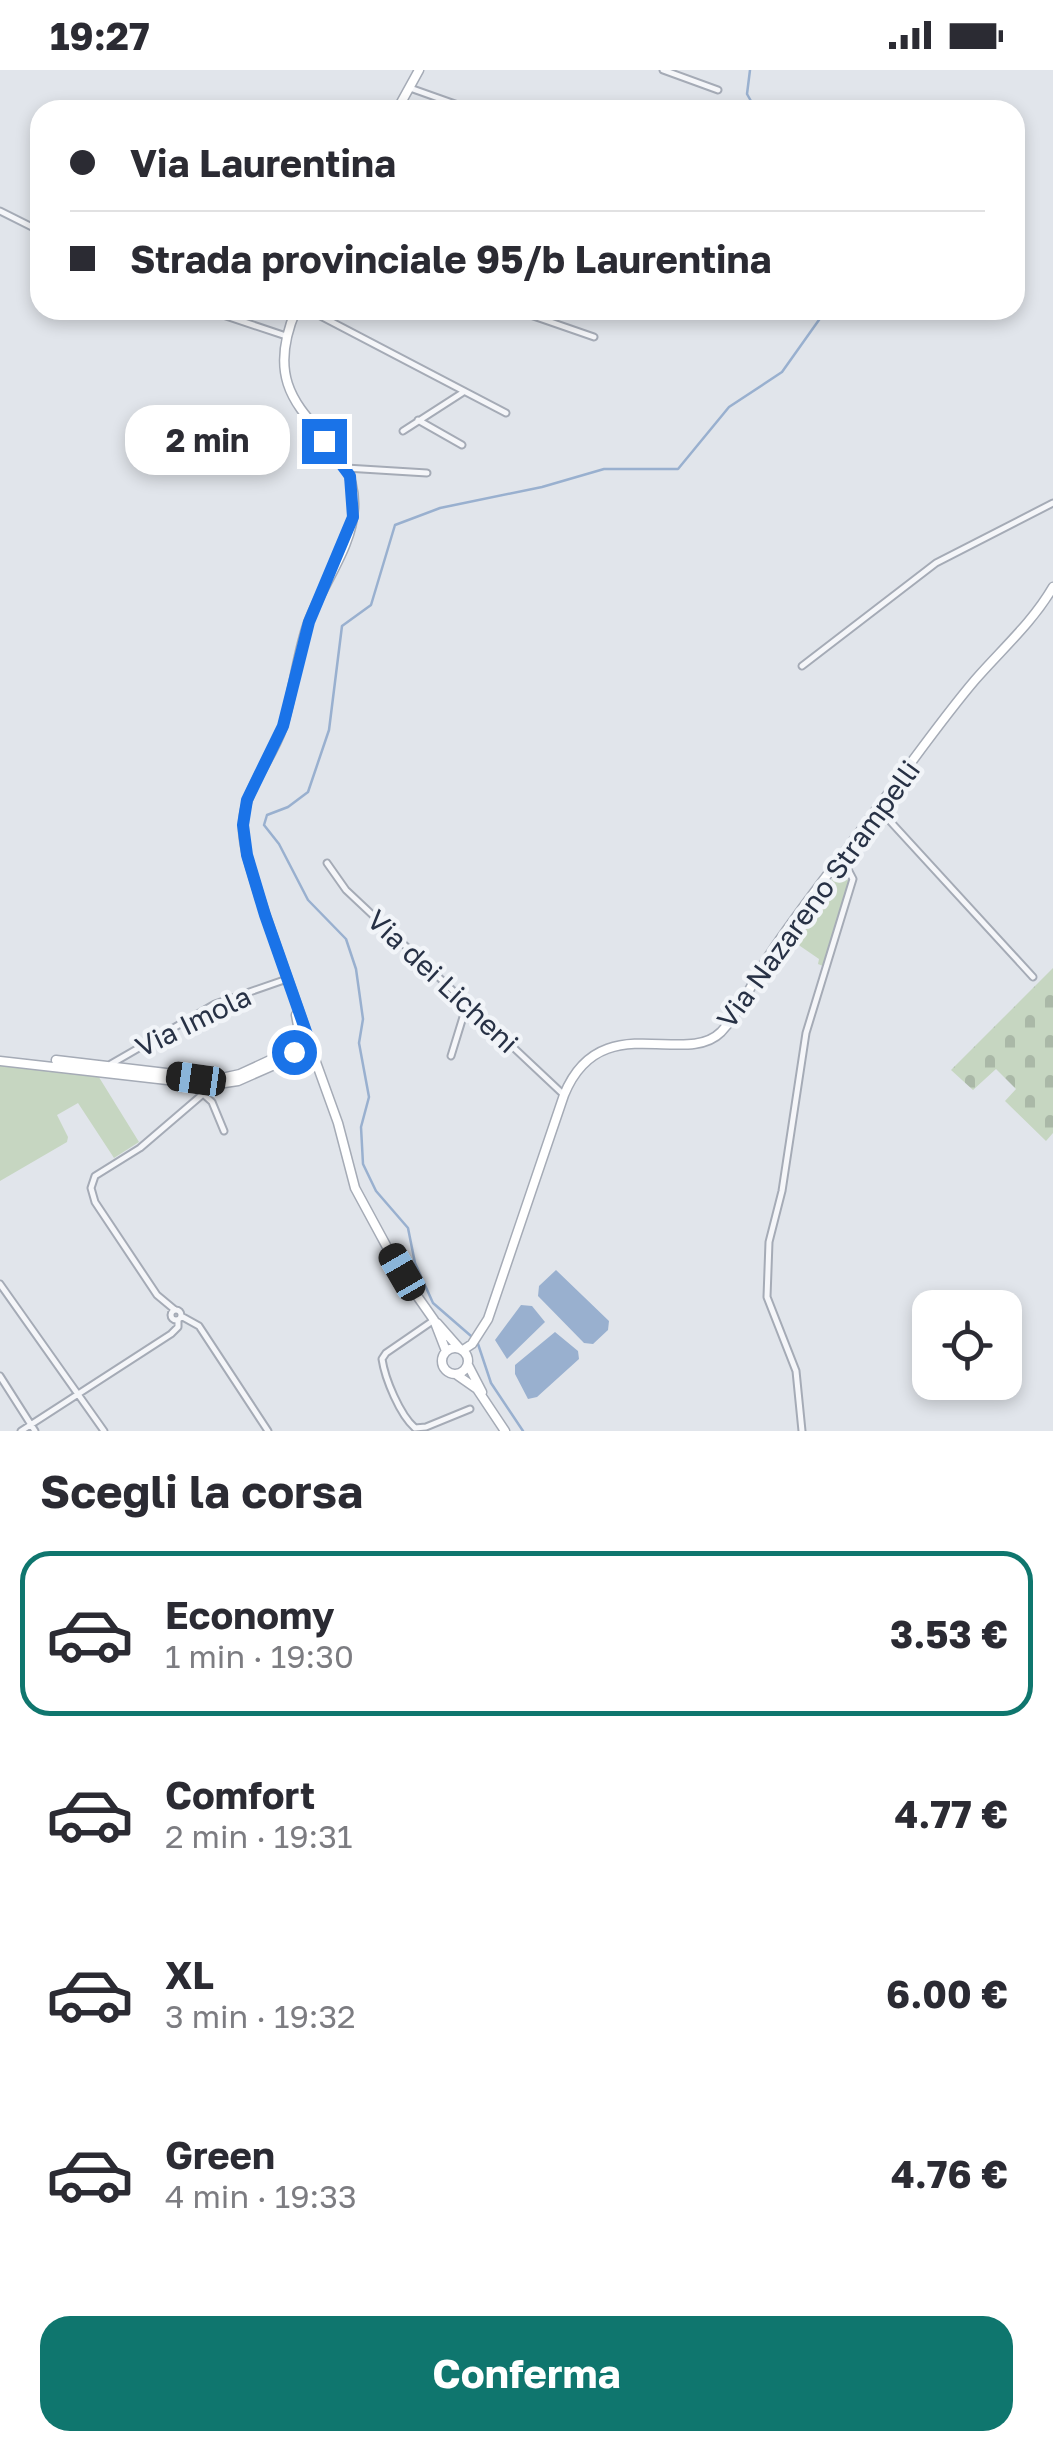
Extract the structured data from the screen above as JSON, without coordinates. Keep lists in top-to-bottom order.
{
  "streets": {
    "street": ["Via Nazareno Strampelli", "Via dei Licheni", "Via Imola"]
  },
  "crossings": [
    ["Via Nazareno Strampelli", "Via dei Licheni"]
  ],
  "page": {
    "status": "19:27",
    "banner": ["Via Laurentina", "Strada provinciale 95/b Laurentina"],
    "bubble": "2 min",
    "heading": "Scegli la corsa",
    "list": [
      {
        "name": "Economy",
        "note": "1 min · 19:30",
        "value": "3.53 €"
      },
      {
        "name": "Comfort",
        "note": "2 min · 19:31",
        "value": "4.77 €"
      },
      {
        "name": "XL",
        "note": "3 min · 19:32",
        "value": "6.00 €"
      },
      {
        "name": "Green",
        "note": "4 min · 19:33",
        "value": "4.76 €"
      }
    ],
    "buttons": "Conferma"
  }
}
